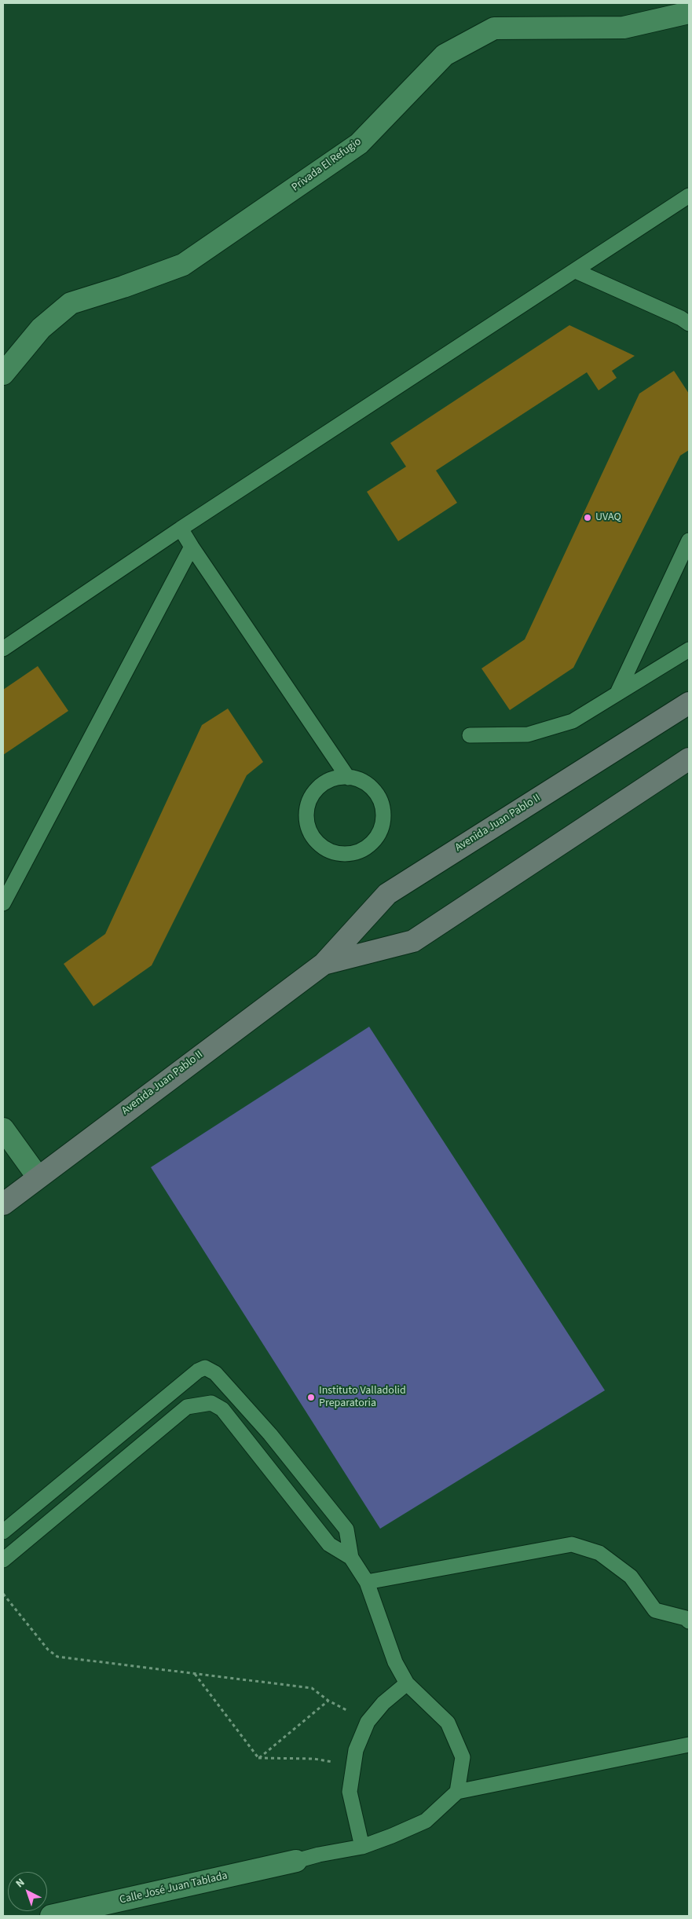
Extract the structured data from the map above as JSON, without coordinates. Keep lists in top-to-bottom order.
{
  "streets": {
    "main road": ["Avenida Juan Pablo II"],
    "street": ["Privada El Refugio", "Calle José Juan Tablada"]
  },
  "places": ["UVAQ", "Instituto Valladolid Preparatoria"],
  "north": "top left"
}
